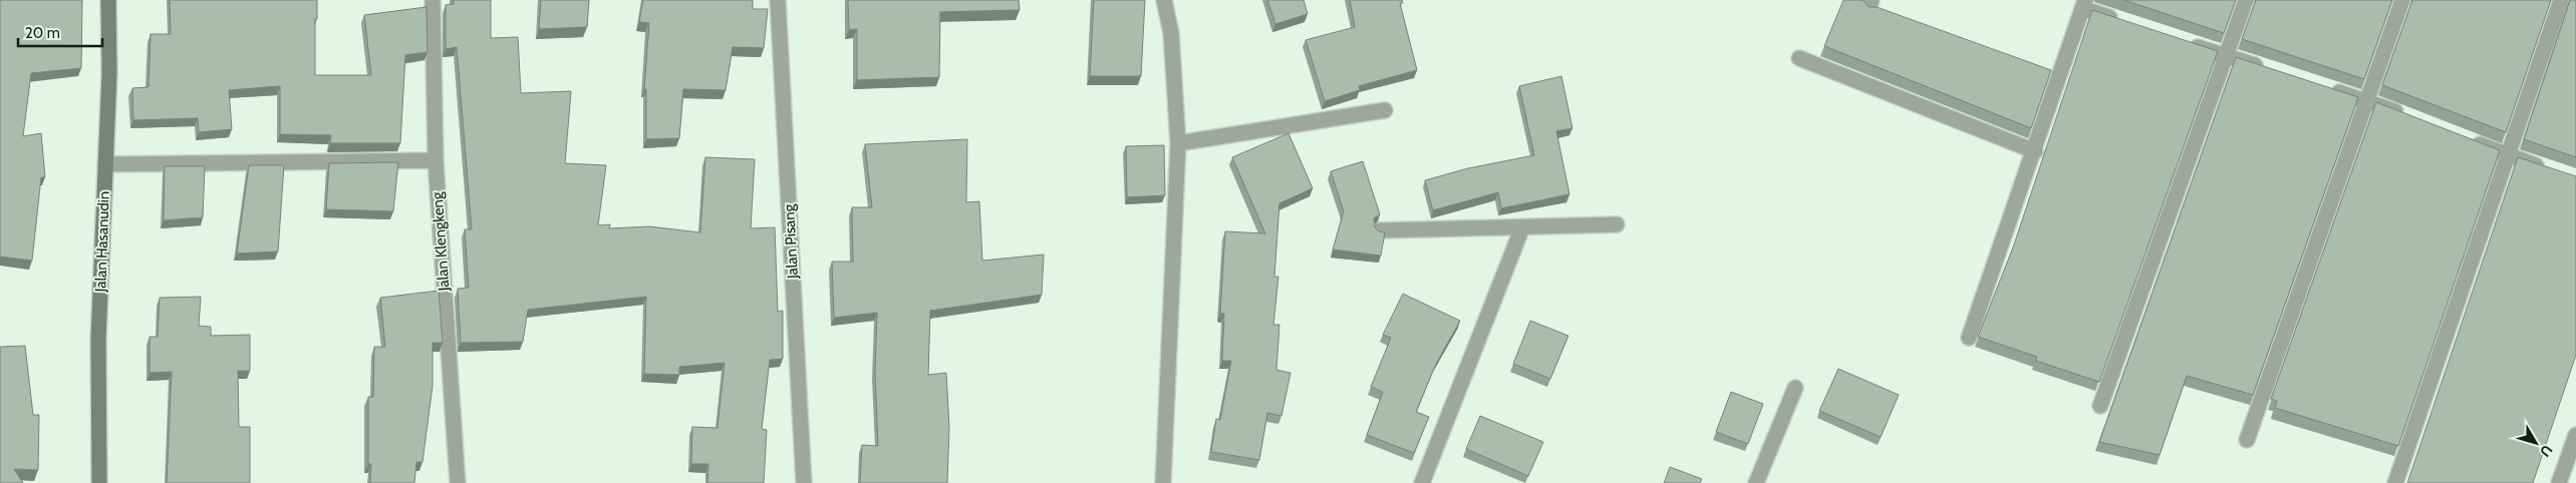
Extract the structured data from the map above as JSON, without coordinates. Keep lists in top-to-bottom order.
{
  "streets": {
    "main road": ["Jalan Hasanudin"],
    "street": ["Jalan Klengkeng", "Jalan Pisang"]
  },
  "scale_bar": "20 m",
  "north": "bottom right"
}
